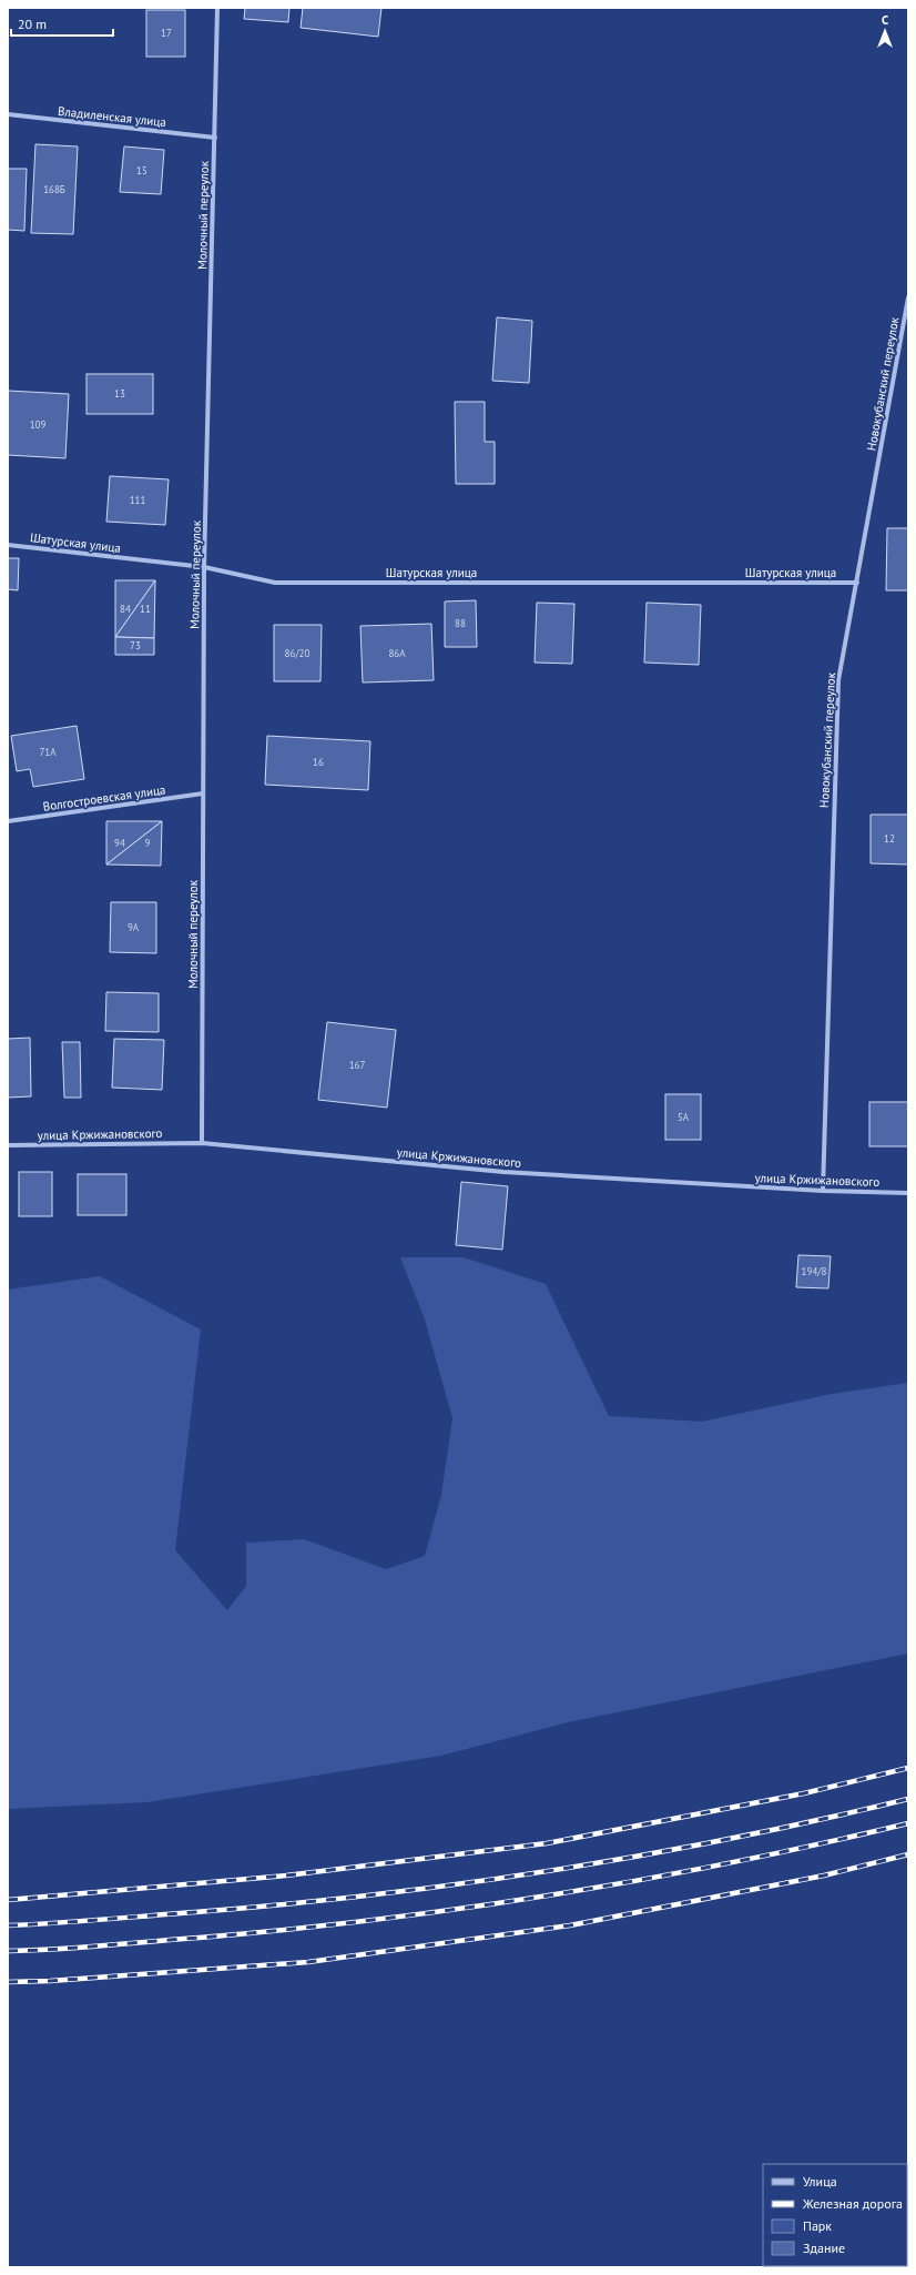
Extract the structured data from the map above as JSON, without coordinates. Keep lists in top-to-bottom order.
{
  "streets": {
    "street": [
      "Владиленская улица",
      "Молочный переулок",
      "Новокубанский переулок",
      "Шатурская улица",
      "Волгостроевская улица",
      "улица Кржижановского"
    ]
  },
  "crossings": [
    ["Владиленская улица", "Молочный переулок"],
    ["Молочный переулок", "Шатурская улица"],
    ["Молочный переулок", "Волгостроевская улица"],
    ["Молочный переулок", "улица Кржижановского"],
    ["Новокубанский переулок", "Шатурская улица"],
    ["Новокубанский переулок", "улица Кржижановского"]
  ],
  "house_numbers": [
    "17",
    "15",
    "168Б",
    "13",
    "109",
    "111",
    "84",
    "11",
    "88",
    "73",
    "86/20",
    "86А",
    "71А",
    "16",
    "12",
    "94",
    "9",
    "9А",
    "167",
    "5А",
    "194/8"
  ],
  "legend": [
    "Улица",
    "Железная дорога",
    "Парк",
    "Здание"
  ],
  "scale_bar": "20 m",
  "north": "top"
}
